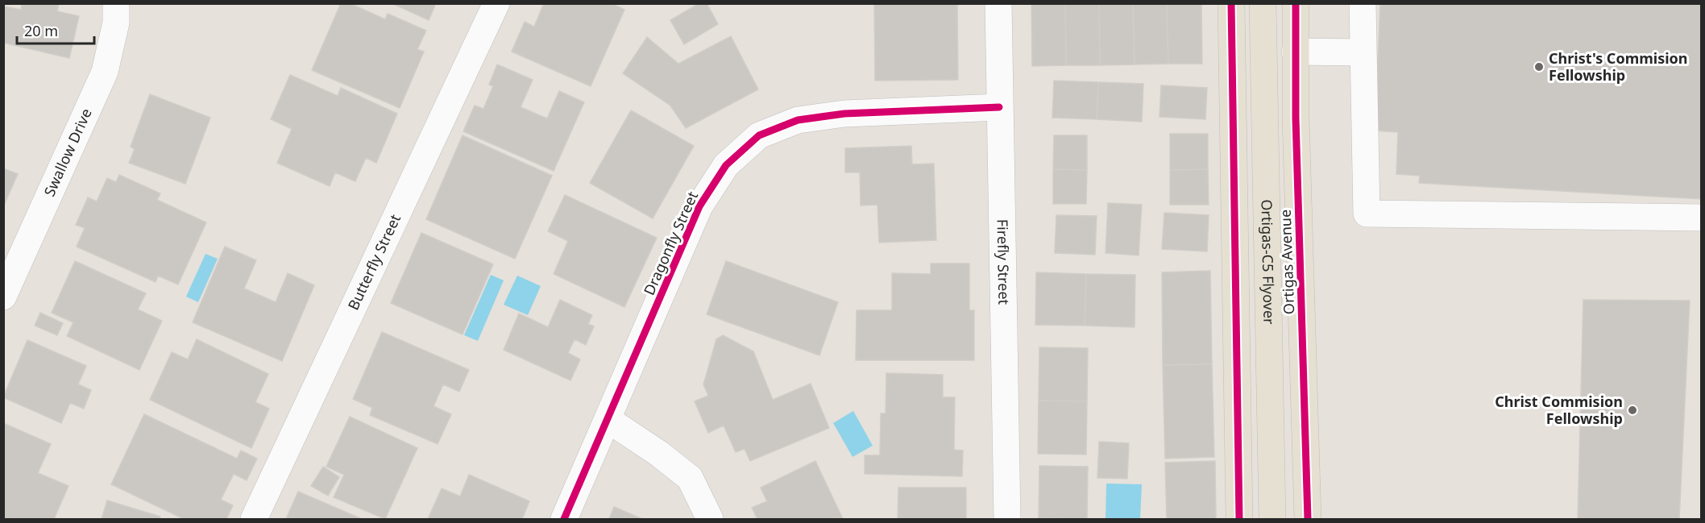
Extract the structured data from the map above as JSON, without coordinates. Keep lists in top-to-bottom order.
{
  "streets": {
    "main road": ["Ortigas-C5 Flyover", "Ortigas Avenue"],
    "street": [
      "Swallow Drive",
      "Dragonfly Street",
      "Butterfly Street",
      "Firefly Street"
    ]
  },
  "crossings": [
    ["Dragonfly Street", "Firefly Street"]
  ],
  "places": ["Christ's Commision Fellowship", "Christ Commision Fellowship"],
  "scale_bar": "20 m"
}
